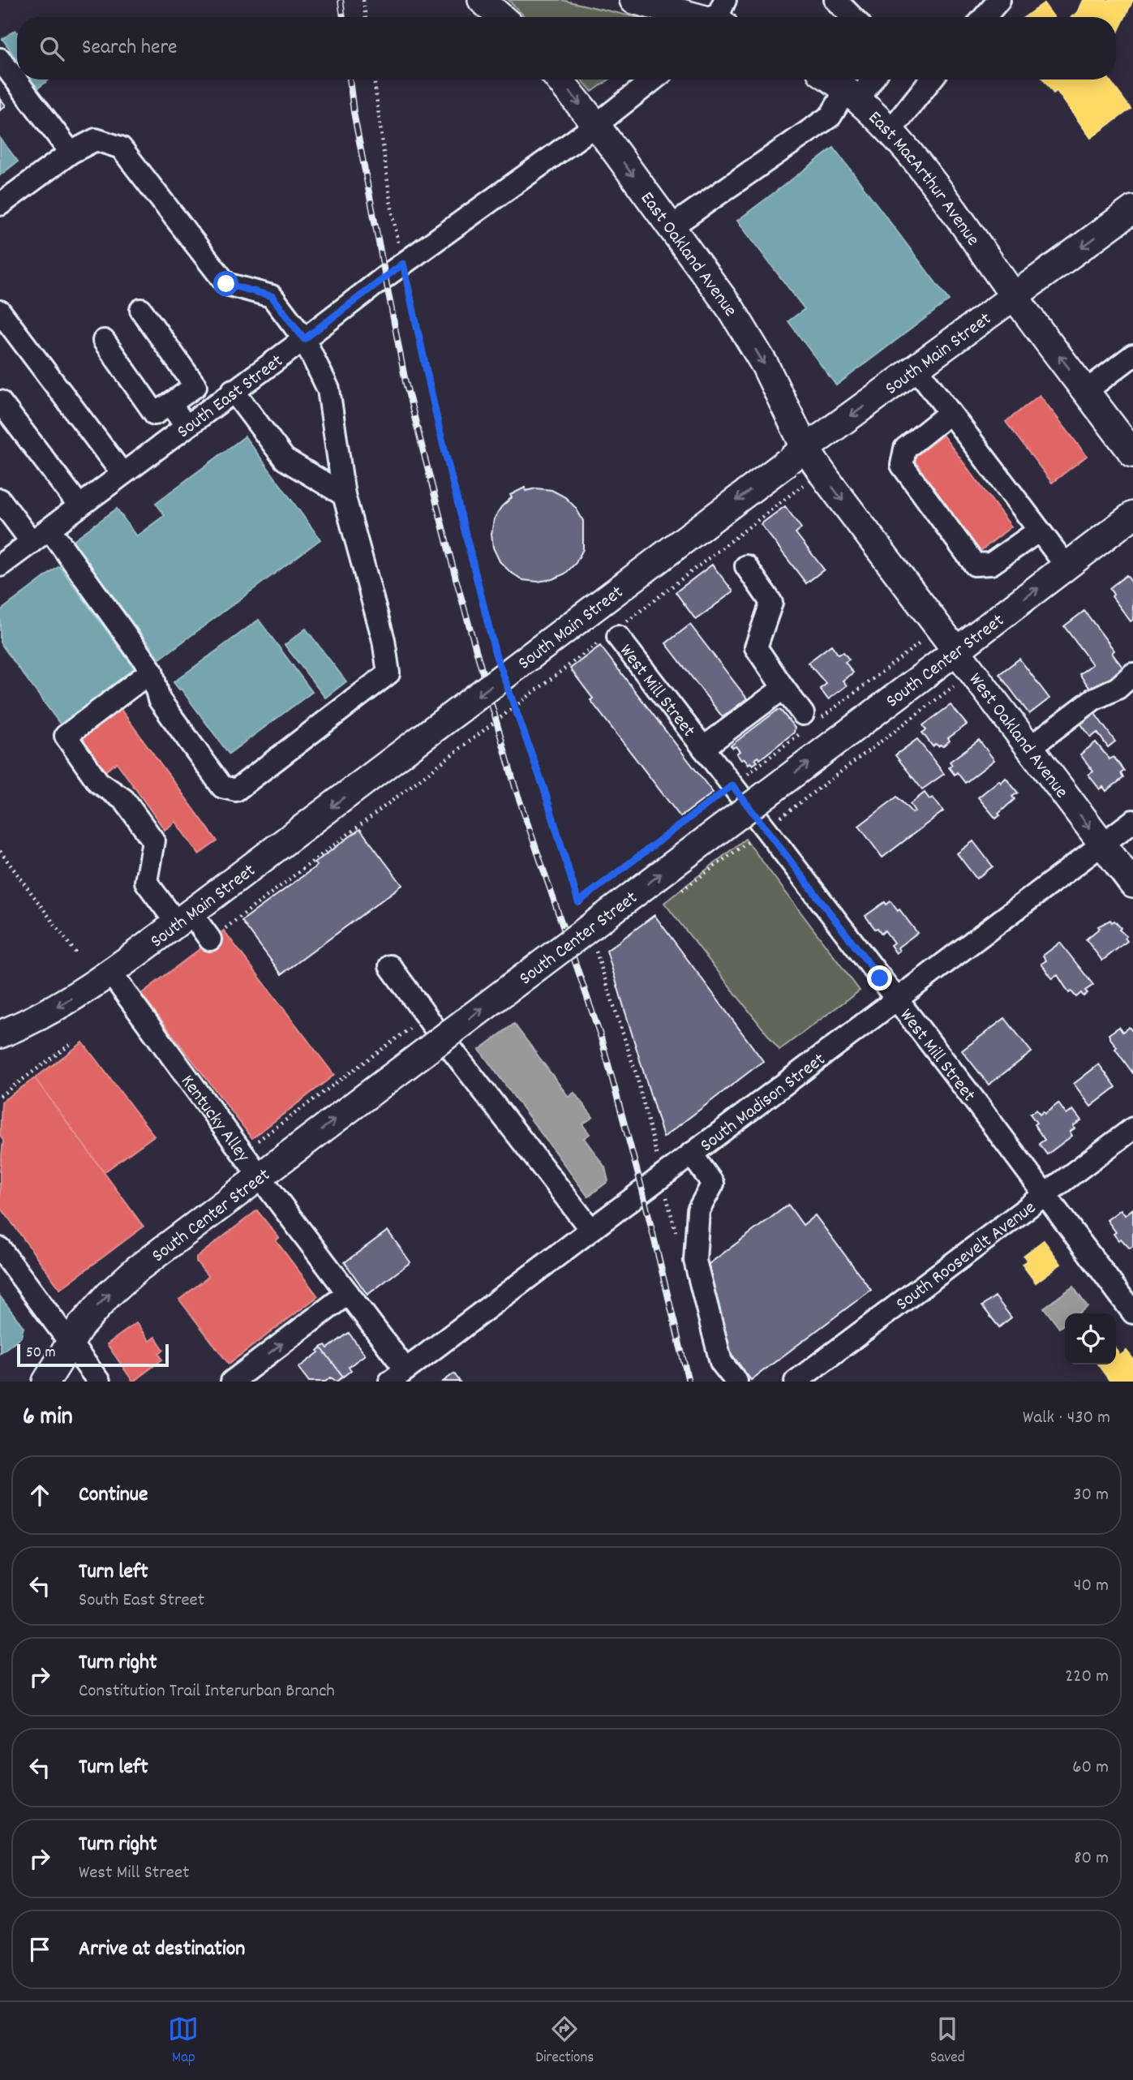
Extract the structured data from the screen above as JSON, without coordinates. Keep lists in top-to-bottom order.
{
  "streets": {
    "main road": [
      "East MacArthur Avenue",
      "East Oakland Avenue",
      "South Main Street",
      "South Center Street",
      "West Oakland Avenue"
    ],
    "street": [
      "South East Street",
      "West Mill Street",
      "South Madison Street",
      "Kentucky Alley",
      "South Roosevelt Avenue"
    ]
  },
  "crossings": [
    ["East MacArthur Avenue", "South Main Street"],
    ["East Oakland Avenue", "South Main Street"],
    ["East Oakland Avenue", "South East Street"],
    ["East Oakland Avenue", "West Oakland Avenue"],
    ["South Main Street", "West Oakland Avenue"],
    ["South Main Street", "Kentucky Alley"],
    ["South Center Street", "West Oakland Avenue"],
    ["South Center Street", "Kentucky Alley"],
    ["West Mill Street", "South Madison Street"],
    ["West Mill Street", "South Roosevelt Avenue"],
    ["West Oakland Avenue", "South Madison Street"],
    ["South Madison Street", "Kentucky Alley"]
  ],
  "one_way": [
    "East Oakland Avenue",
    "South Main Street",
    "South Center Street",
    "West Oakland Avenue"
  ],
  "scale_bar": "50 m",
  "page": {
    "search": "Search here",
    "scale": "50 m",
    "heading": ["6 min", "Walk · 430 m"],
    "list": [
      ["Continue", "30 m"],
      ["Turn left", "South East Street", "40 m"],
      ["Turn right", "Constitution Trail Interurban Branch", "220 m"],
      ["Turn left", "60 m"],
      ["Turn right", "West Mill Street", "80 m"],
      "Arrive at destination"
    ],
    "nav": ["Map", "Directions", "Saved"]
  }
}
